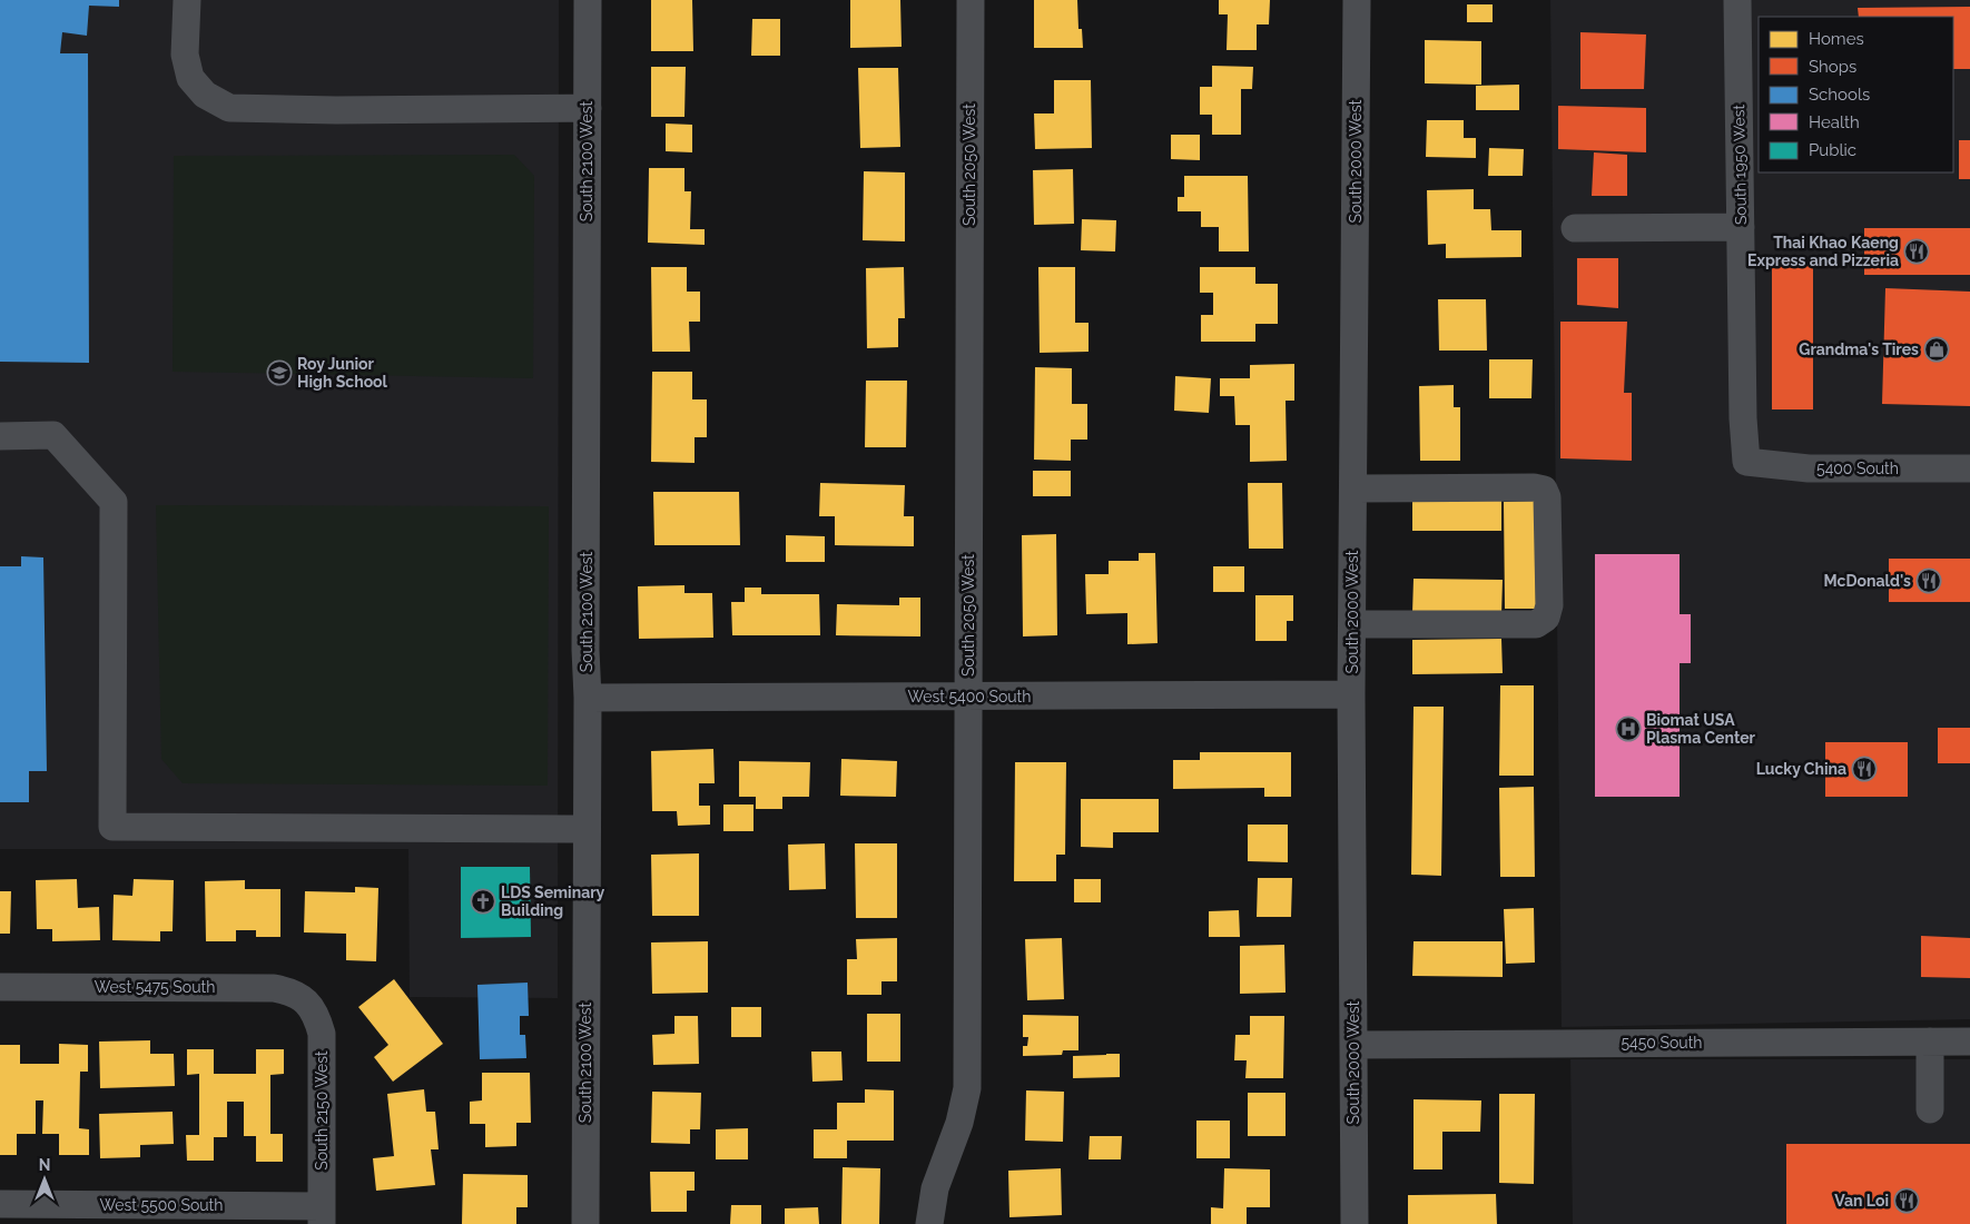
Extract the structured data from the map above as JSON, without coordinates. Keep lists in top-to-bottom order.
{
  "streets": {
    "street": [
      "South 2100 West",
      "South 2000 West",
      "South 2050 West",
      "South 1950 West",
      "5400 South",
      "West 5400 South",
      "West 5475 South",
      "5450 South",
      "South 2150 West",
      "West 5500 South"
    ]
  },
  "crossings": [
    ["South 2100 West", "West 5400 South"],
    ["South 2000 West", "West 5400 South"],
    ["South 2000 West", "5450 South"],
    ["South 2050 West", "West 5400 South"],
    ["South 1950 West", "5400 South"],
    ["West 5475 South", "South 2150 West"],
    ["South 2150 West", "West 5500 South"]
  ],
  "places": {
    "restaurant": [
      "Thai Khao Kaeng Express and Pizzeria",
      "McDonald's",
      "Lucky China",
      "Van Loi"
    ],
    "shop": ["Grandma's Tires"],
    "school or university": ["Roy Junior High School"],
    "hospital": ["Biomat USA Plasma Center"],
    "church": ["LDS Seminary Building"]
  },
  "legend": [
    "Homes",
    "Shops",
    "Schools",
    "Health",
    "Public"
  ],
  "north": "top"
}
